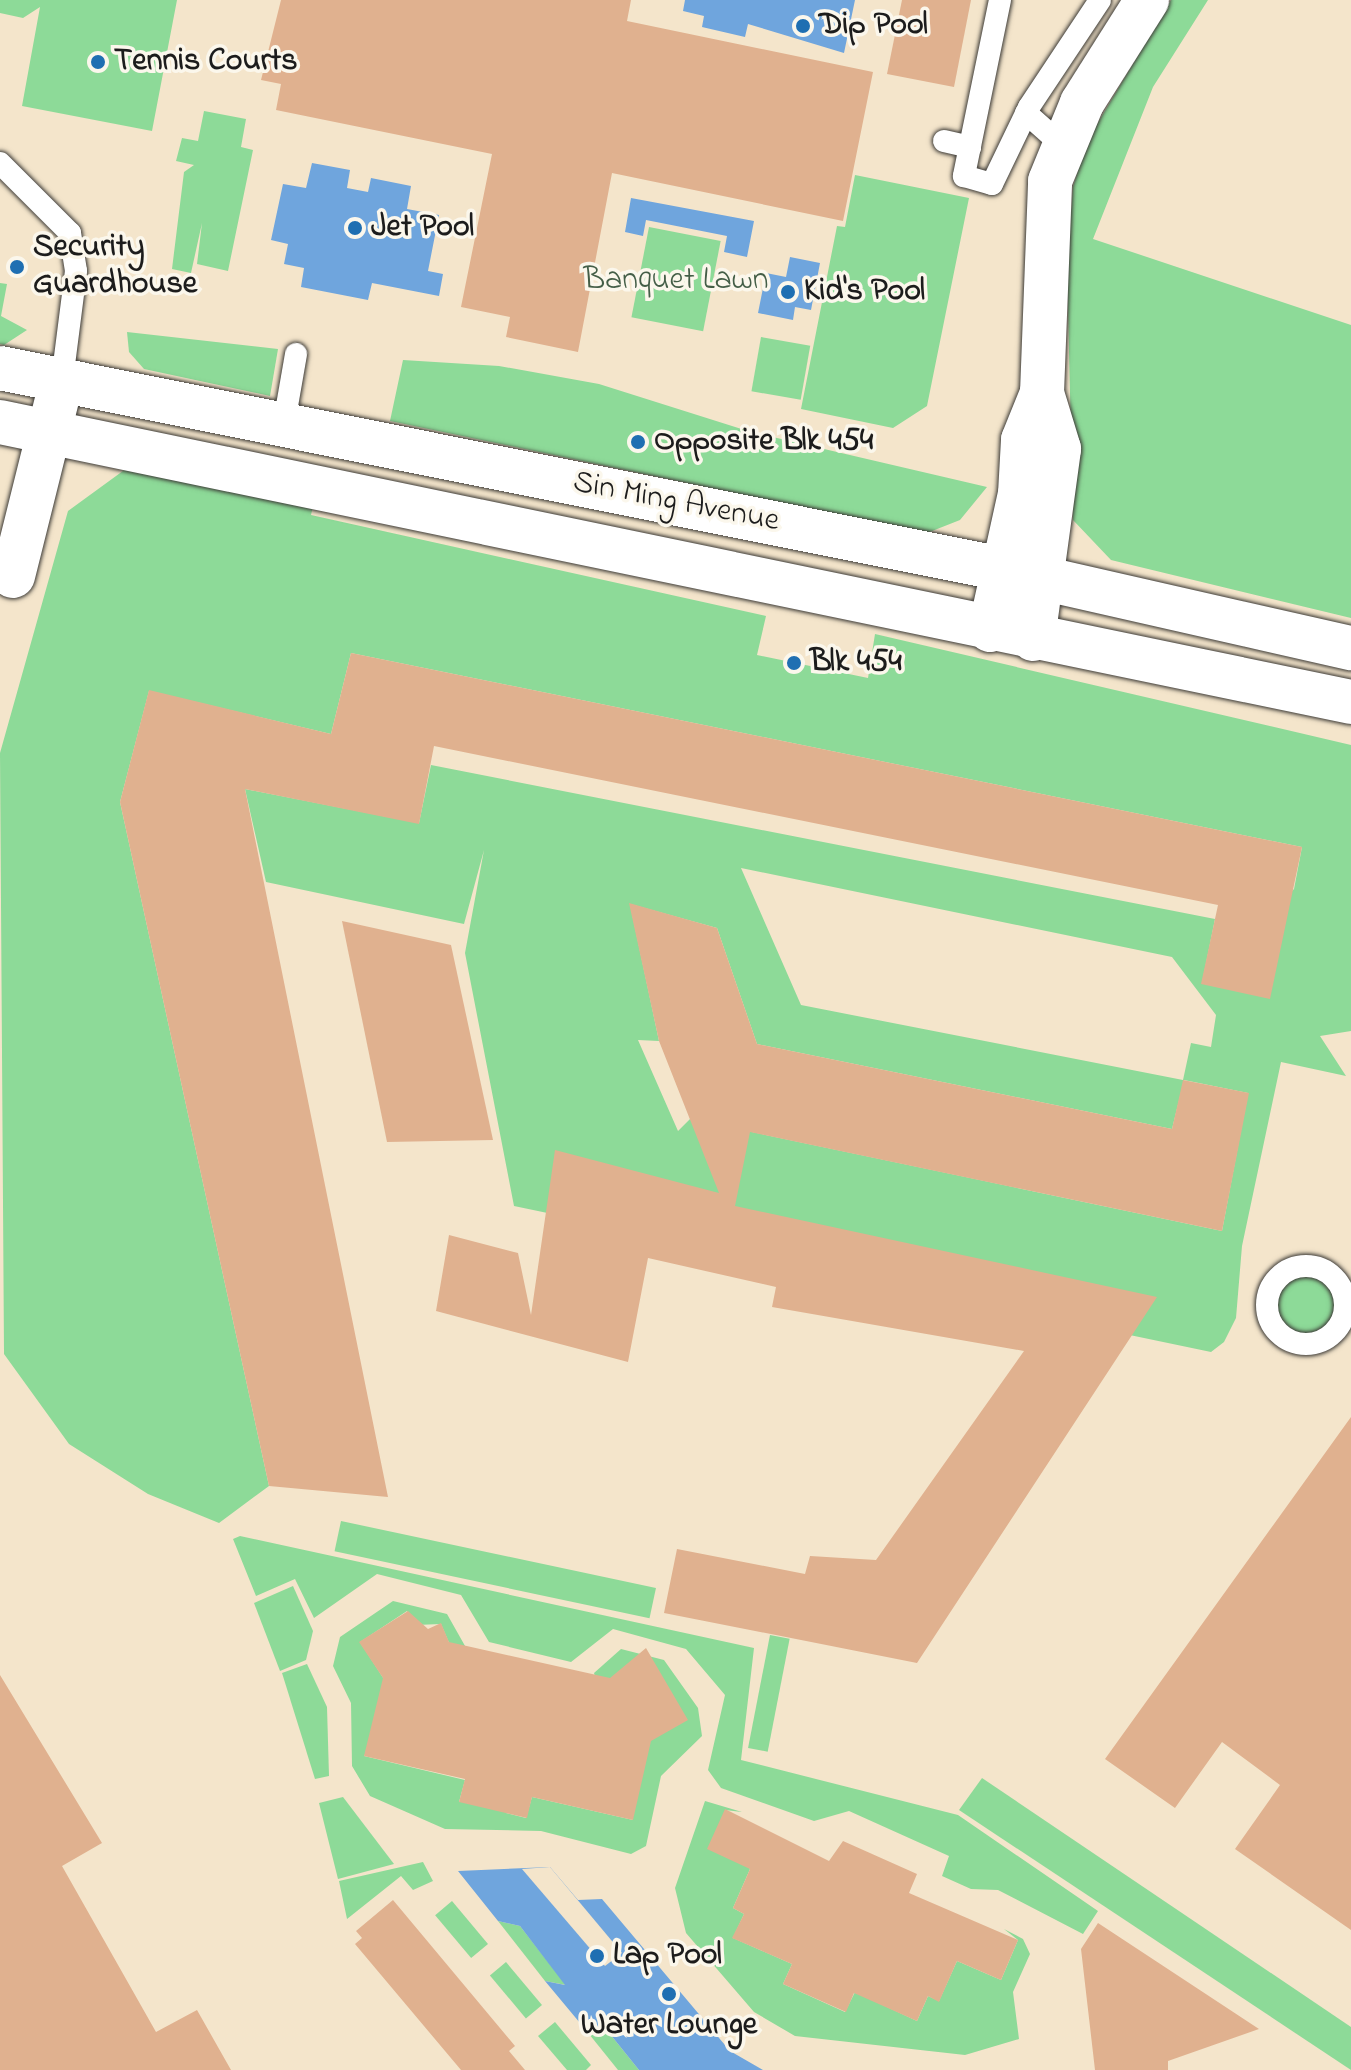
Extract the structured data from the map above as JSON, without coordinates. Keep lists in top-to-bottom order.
{
  "streets": {
    "main road": ["Sin Ming Avenue"]
  },
  "parks": ["Banquet Lawn"],
  "places": [
    "Dip Pool",
    "Tennis Courts",
    "Jet Pool",
    "Security Guardhouse",
    "Kid's Pool",
    "Opposite Blk 454",
    "Blk 454",
    "Lap Pool",
    "Water Lounge"
  ]
}
